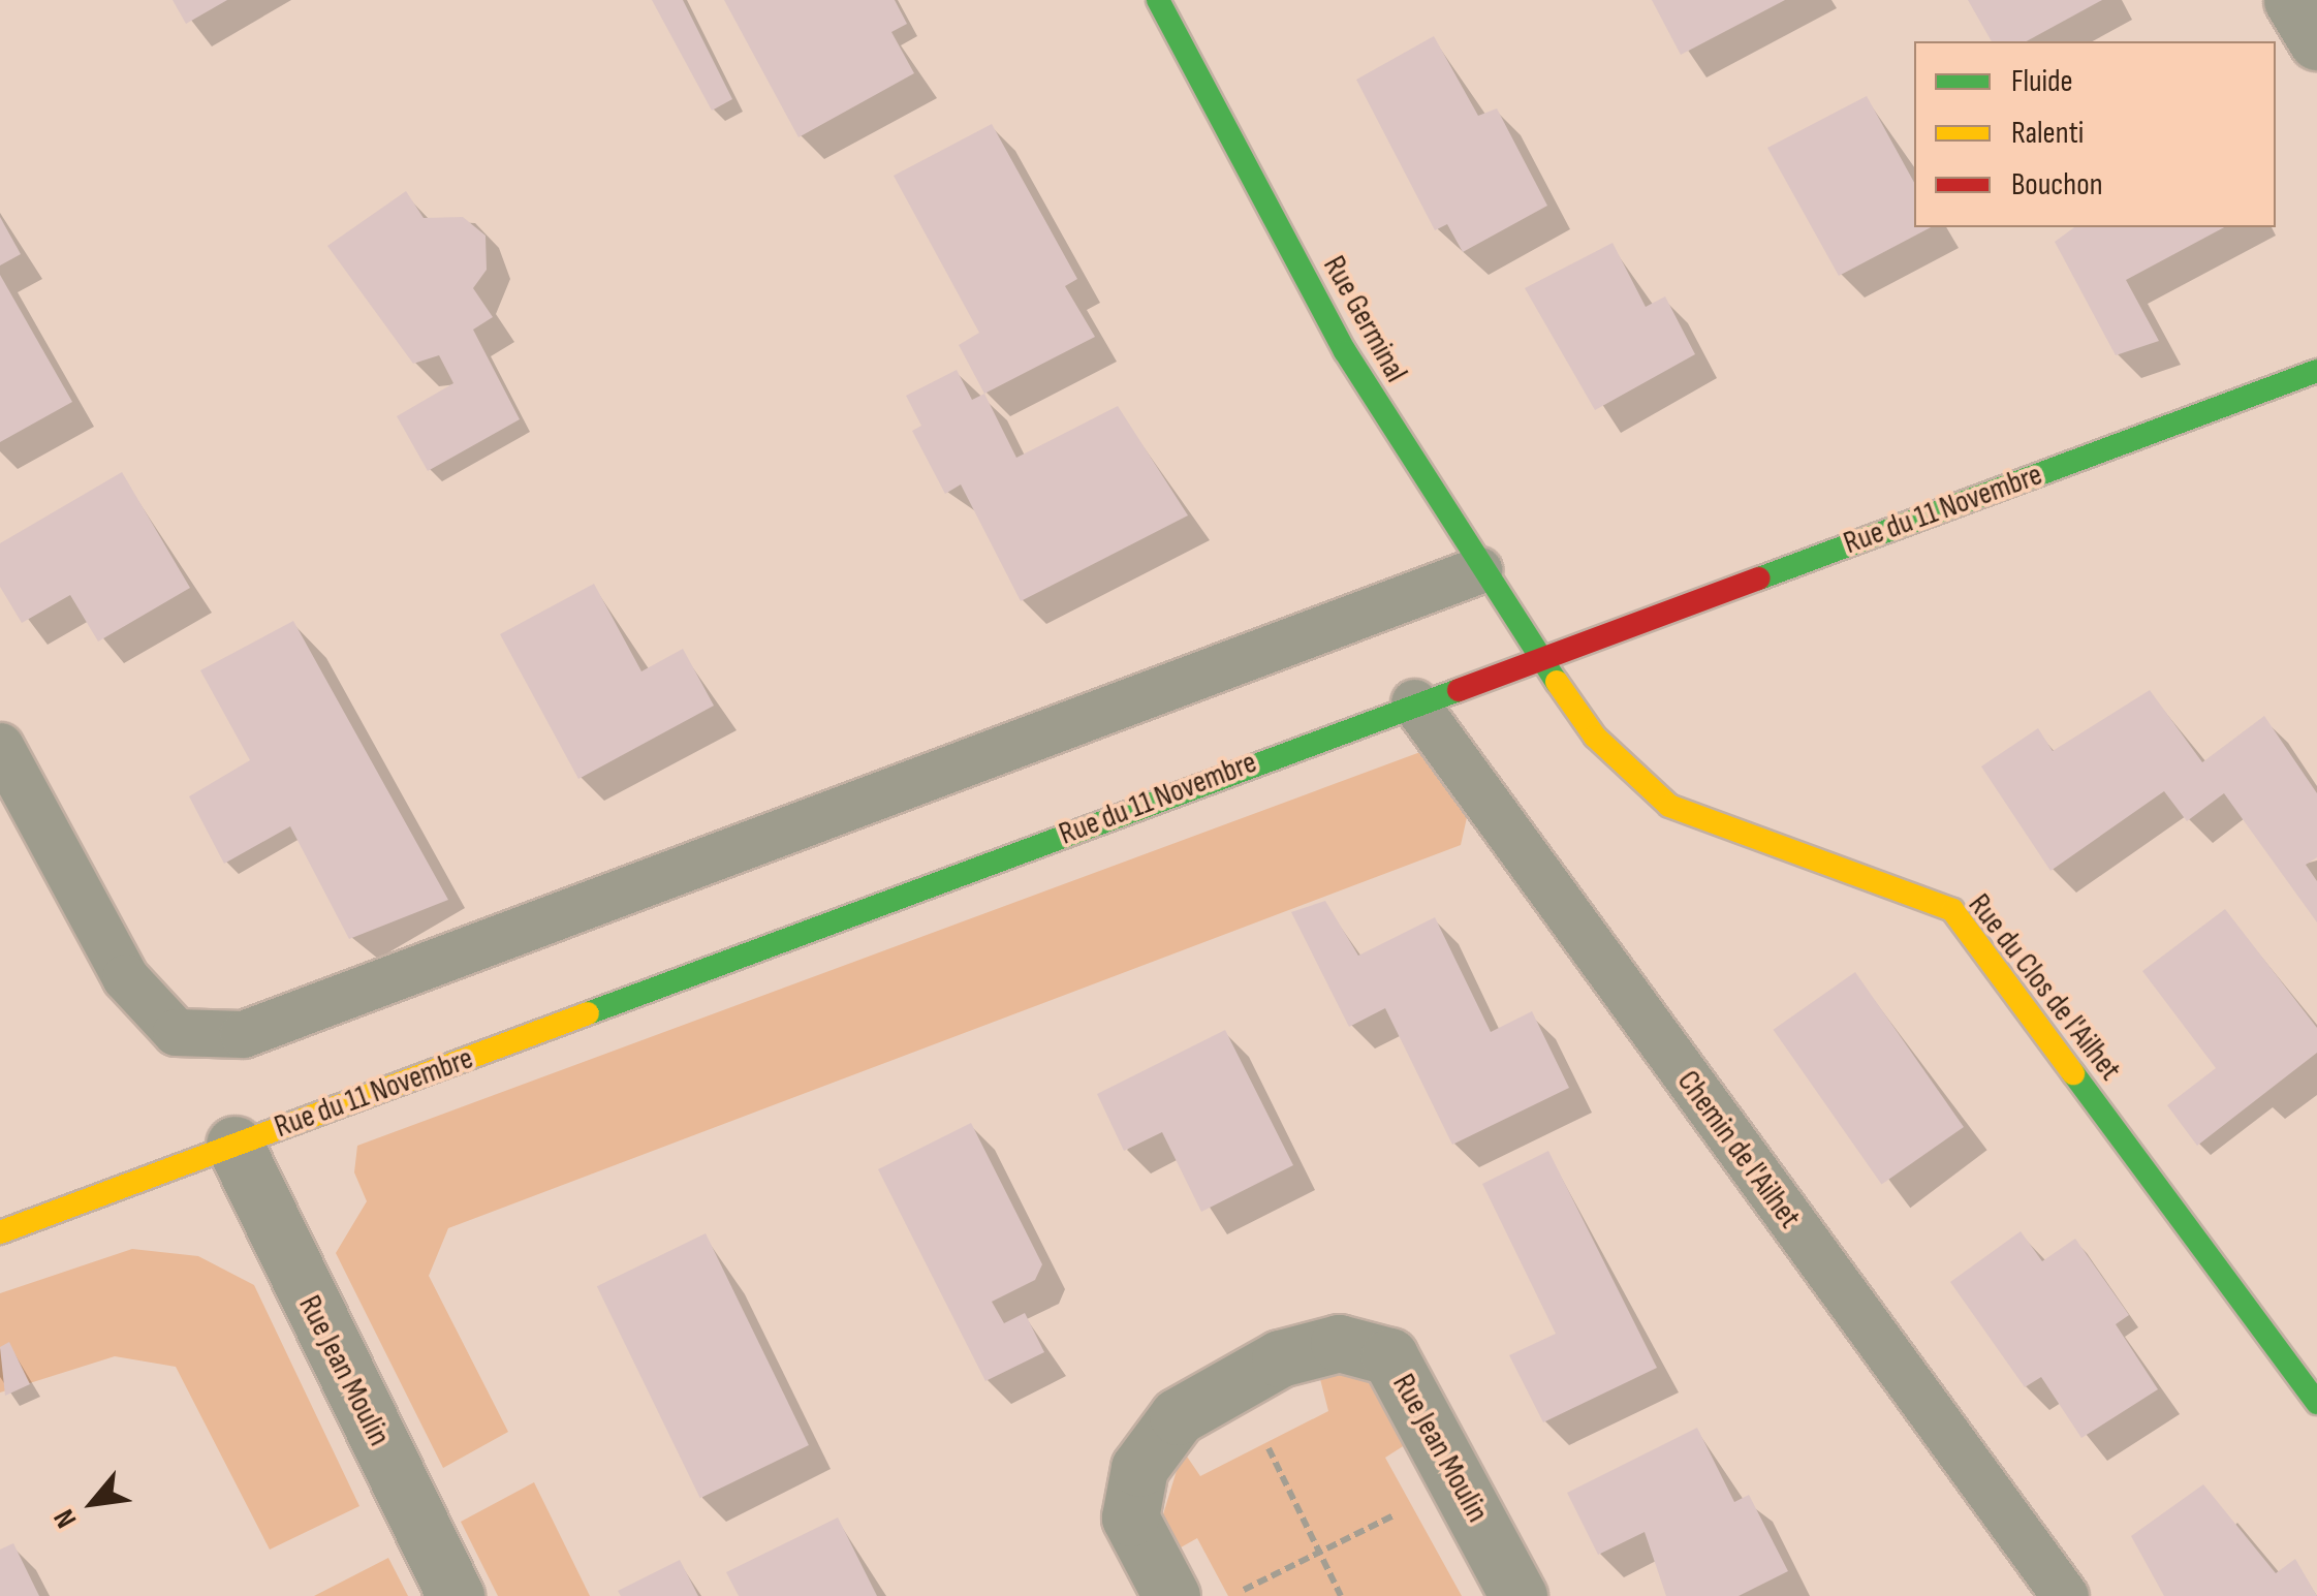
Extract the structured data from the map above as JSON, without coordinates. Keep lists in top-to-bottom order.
{
  "streets": {
    "street": [
      "Rue Germinal",
      "Rue du 11 Novembre",
      "Rue du Clos de l'Ailhet",
      "Rue Jean Moulin"
    ],
    "lane": ["Chemin de l'Ailhet"]
  },
  "crossings": [
    ["Rue Germinal", "Rue du 11 Novembre"],
    ["Rue Germinal", "Rue du Clos de l'Ailhet"],
    ["Rue du 11 Novembre", "Rue du Clos de l'Ailhet"],
    ["Rue du 11 Novembre", "Chemin de l'Ailhet"],
    ["Rue du 11 Novembre", "Rue Jean Moulin"]
  ],
  "legend": ["Fluide", "Ralenti", "Bouchon"],
  "north": "bottom left"
}
